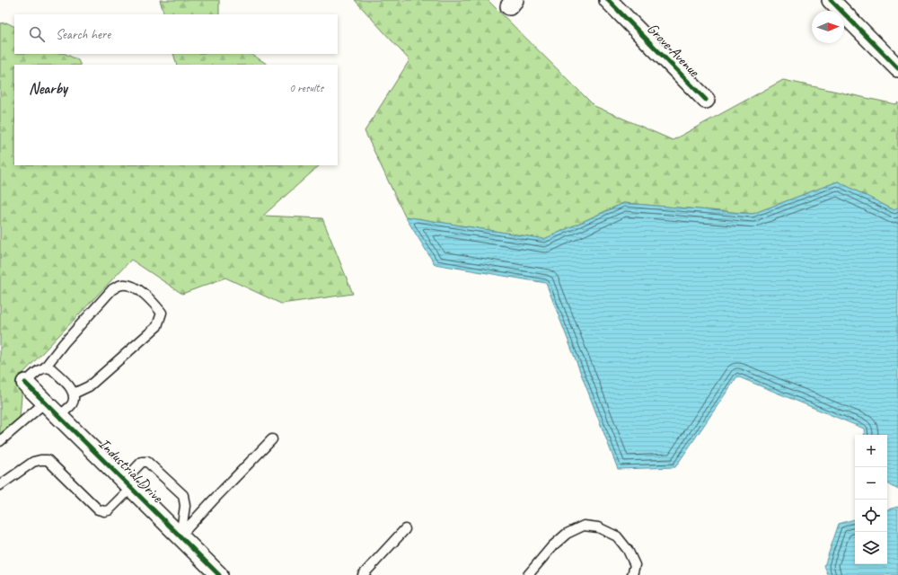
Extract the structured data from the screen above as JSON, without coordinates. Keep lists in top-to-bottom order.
{
  "streets": {
    "street": ["Grove Avenue", "Industrial Drive"]
  },
  "north": "right",
  "page": {
    "search": "Search here",
    "heading": ["Nearby", "0 results"],
    "map_buttons": ["+", "−"]
  }
}
